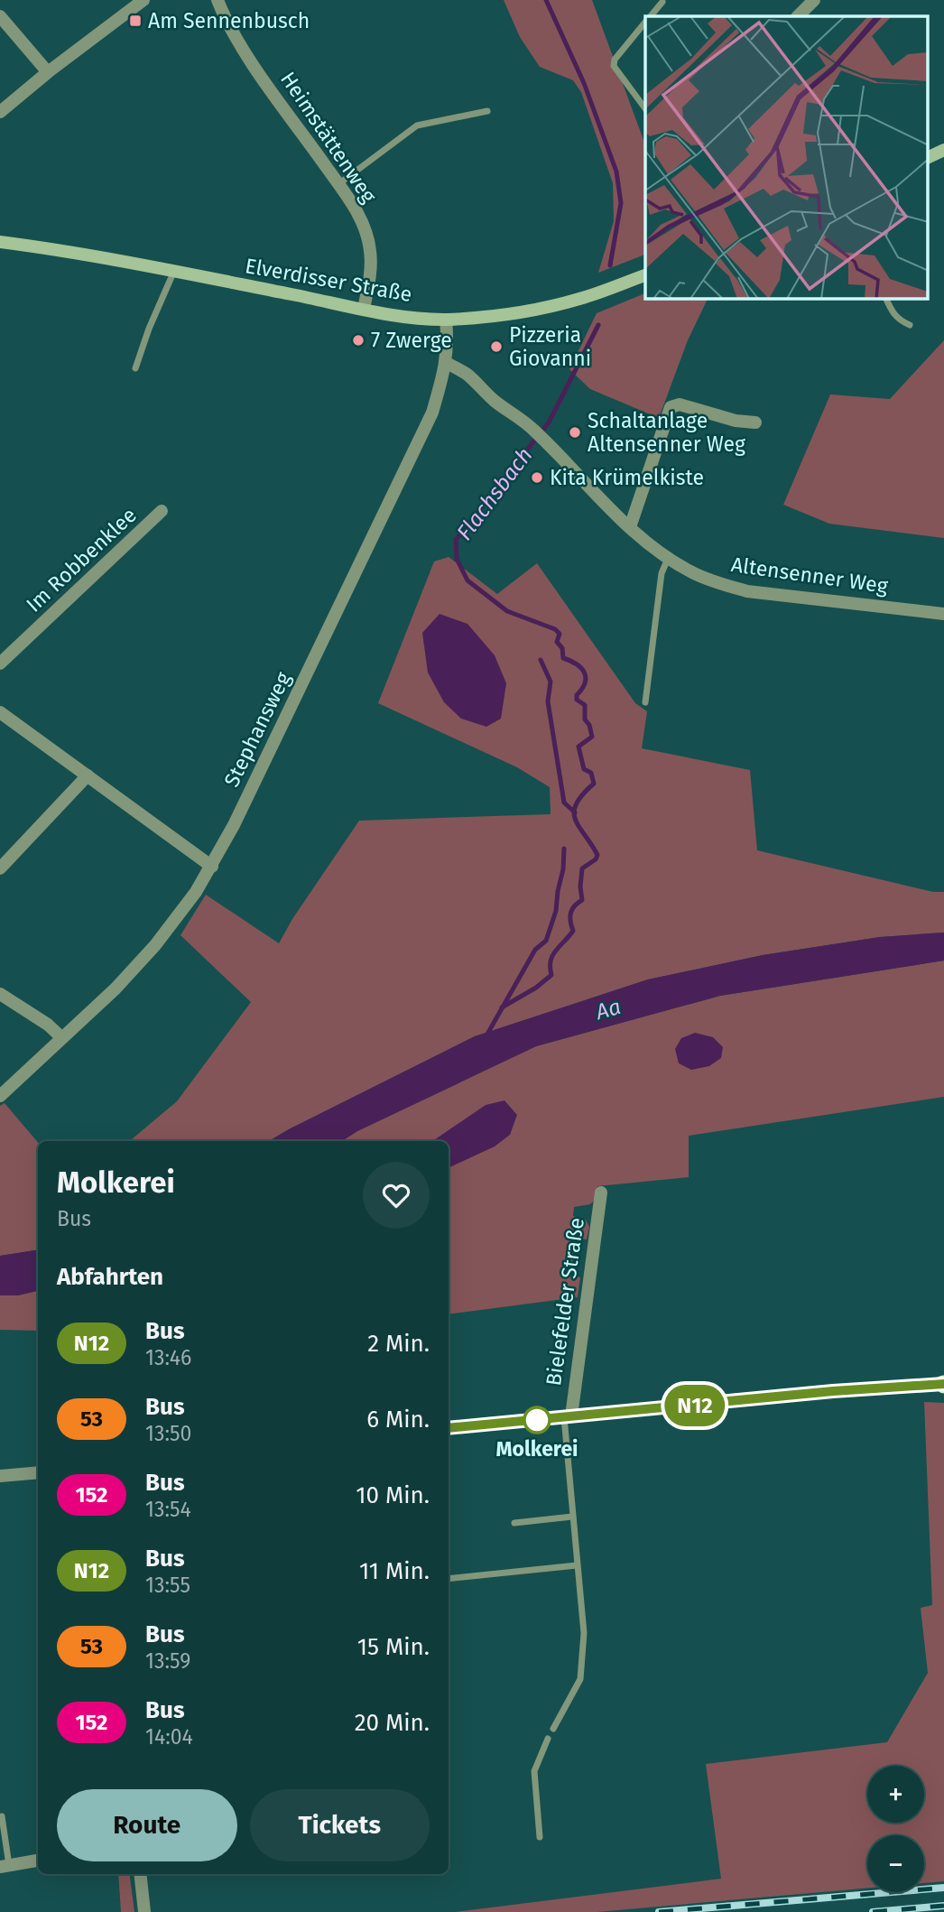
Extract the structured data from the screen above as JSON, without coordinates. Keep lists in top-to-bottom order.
{
  "streets": {
    "main road": ["Elverdisser Straße"],
    "street": [
      "Heimstättenweg",
      "Im Robbenklee",
      "Altensenner Weg",
      "Stephansweg",
      "Bielefelder Straße"
    ]
  },
  "crossings": [
    ["Heimstättenweg", "Elverdisser Straße"],
    ["Elverdisser Straße", "Stephansweg"],
    ["Altensenner Weg", "Stephansweg"]
  ],
  "water": ["Flachsbach", "Aa"],
  "places": {
    "transit": ["Am Sennenbusch"],
    "other": [
      "7 Zwerge",
      "Pizzeria Giovanni",
      "Schaltanlage Altensenner Weg",
      "Kita Krümelkiste",
      "Molkerei"
    ]
  },
  "lines": ["bus line N12"],
  "page": {
    "on_map": "N12",
    "heading": [
      ["Molkerei", "Bus"],
      "Abfahrten"
    ],
    "list": [
      {
        "mark": "N12",
        "name": "Bus",
        "note": "13:46",
        "value": "2 Min."
      },
      {
        "mark": "53",
        "name": "Bus",
        "note": "13:50",
        "value": "6 Min."
      },
      {
        "mark": "152",
        "name": "Bus",
        "note": "13:54",
        "value": "10 Min."
      },
      {
        "mark": "N12",
        "name": "Bus",
        "note": "13:55",
        "value": "11 Min."
      },
      {
        "mark": "53",
        "name": "Bus",
        "note": "13:59",
        "value": "15 Min."
      },
      {
        "mark": "152",
        "name": "Bus",
        "note": "14:04",
        "value": "20 Min."
      }
    ],
    "map_buttons": ["+", "−"],
    "buttons": ["Route", "Tickets"]
  }
}
